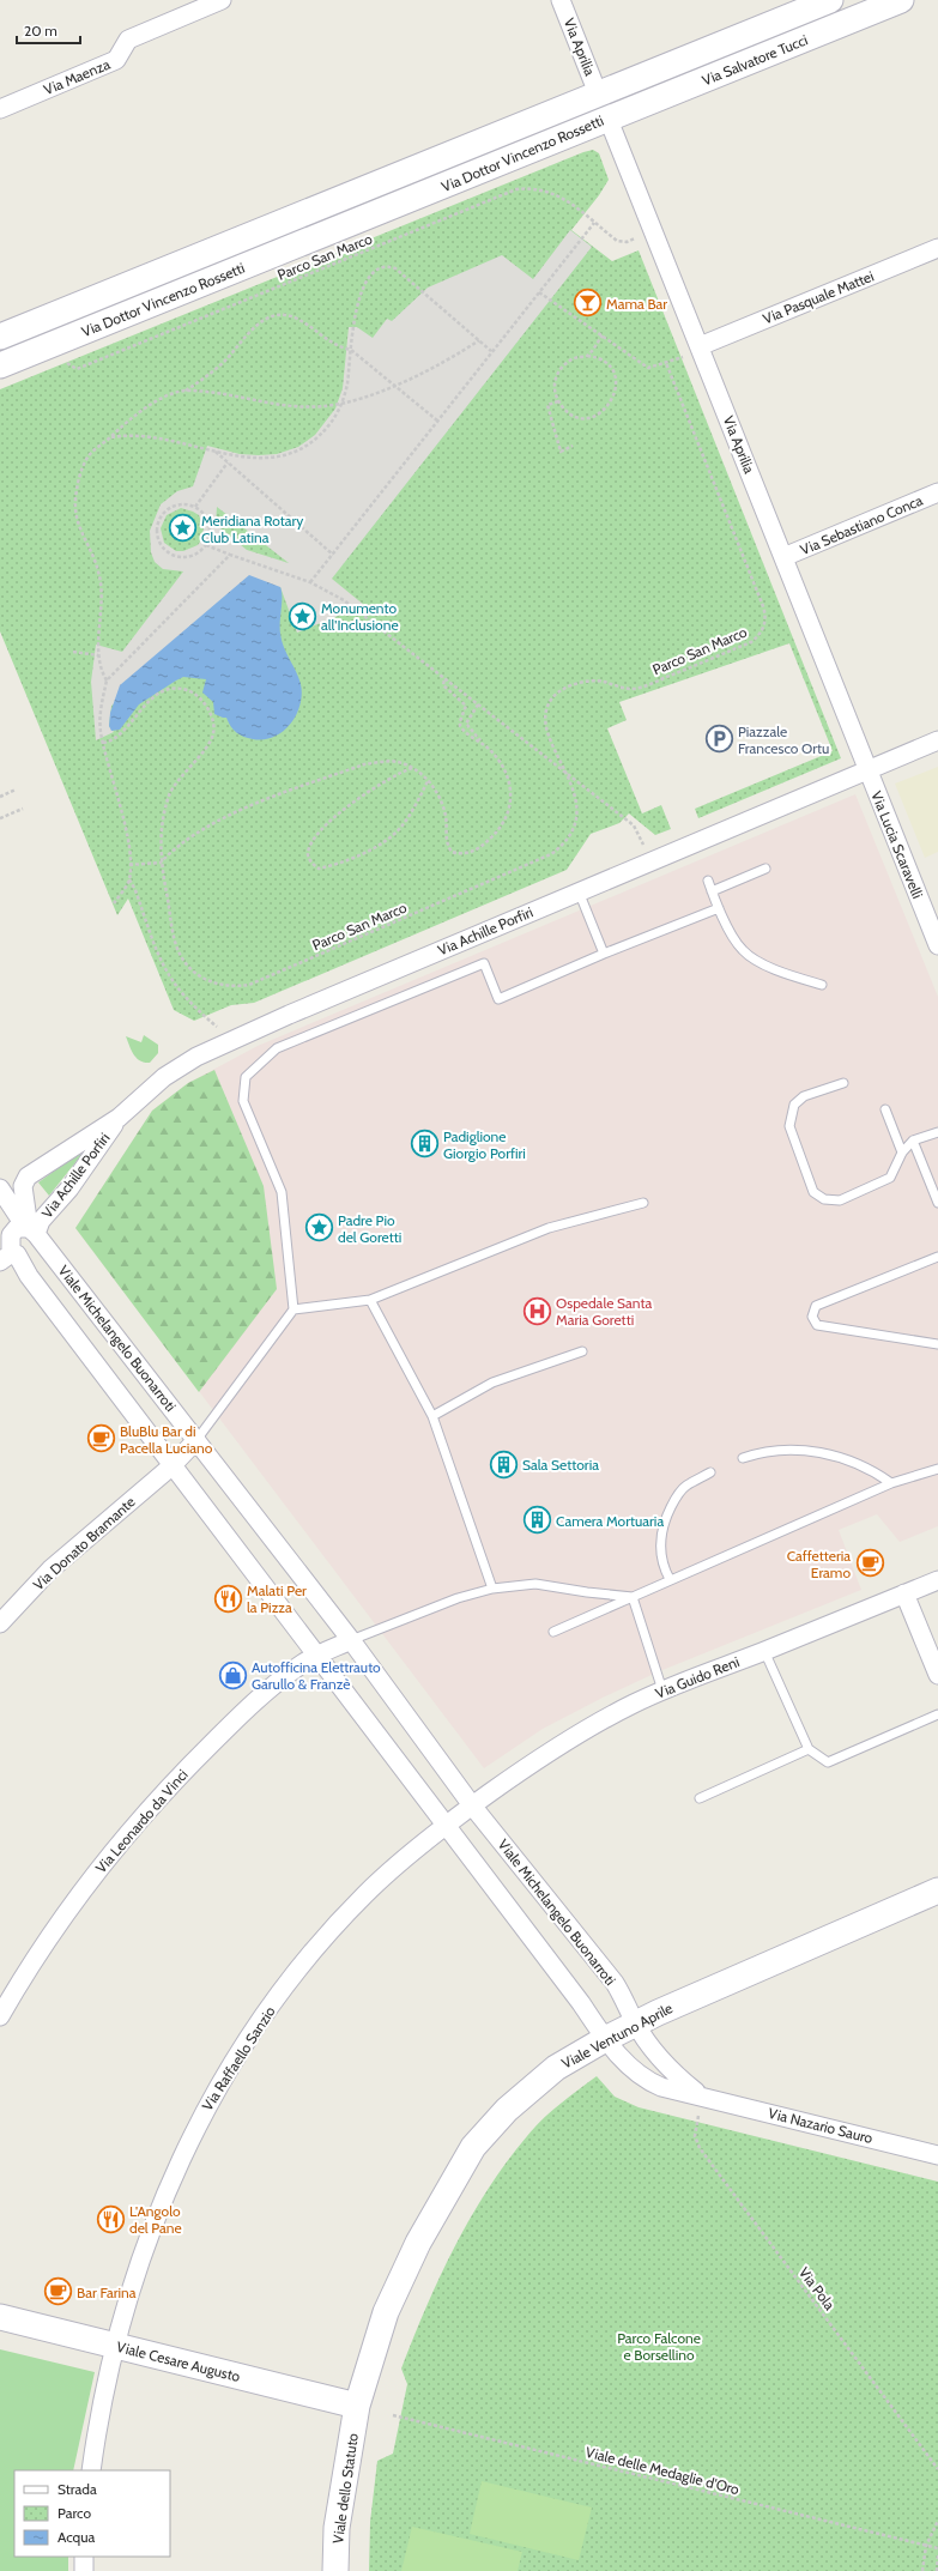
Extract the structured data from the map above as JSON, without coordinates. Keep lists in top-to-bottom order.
{
  "streets": {
    "street": [
      "Via Aprilia",
      "Via Salvatore Tucci",
      "Via Maenza",
      "Via Dottor Vincenzo Rossetti",
      "Via Pasquale Mattei",
      "Via Sebastiano Conca",
      "Via Lucia Scaravelli",
      "Via Achille Porfiri",
      "Viale Michelangelo Buonarroti",
      "Via Donato Bramante",
      "Via Guido Reni",
      "Via Leonardo da Vinci",
      "Viale Ventuno Aprile",
      "Via Raffaello Sanzio",
      "Via Nazario Sauro",
      "Viale Cesare Augusto",
      "Viale dello Statuto"
    ],
    "path": ["Parco San Marco", "Via Pola", "Viale delle Medaglie d'Oro"]
  },
  "crossings": [
    ["Via Aprilia", "Via Salvatore Tucci"],
    ["Via Aprilia", "Via Dottor Vincenzo Rossetti"],
    ["Via Aprilia", "Via Pasquale Mattei"],
    ["Via Aprilia", "Via Sebastiano Conca"],
    ["Via Aprilia", "Via Lucia Scaravelli"],
    ["Via Aprilia", "Via Achille Porfiri"],
    ["Via Salvatore Tucci", "Via Dottor Vincenzo Rossetti"],
    ["Via Lucia Scaravelli", "Via Achille Porfiri"],
    ["Via Achille Porfiri", "Viale Michelangelo Buonarroti"],
    ["Viale Michelangelo Buonarroti", "Via Guido Reni"],
    ["Viale Michelangelo Buonarroti", "Viale Ventuno Aprile"],
    ["Viale Michelangelo Buonarroti", "Via Nazario Sauro"],
    ["Viale Ventuno Aprile", "Via Nazario Sauro"],
    ["Viale Ventuno Aprile", "Viale Cesare Augusto"],
    ["Viale Ventuno Aprile", "Viale dello Statuto"],
    ["Via Raffaello Sanzio", "Viale Cesare Augusto"],
    ["Viale Cesare Augusto", "Viale dello Statuto"]
  ],
  "parks": ["Parco Falcone e Borsellino"],
  "places": {
    "bar": ["Mama Bar"],
    "place": ["Meridiana Rotary Club Latina", "Monumento all'Inclusione", "Padre Pio del Goretti"],
    "parking": ["Piazzale Francesco Ortu"],
    "building": ["Padiglione Giorgio Porfiri", "Sala Settoria", "Camera Mortuaria"],
    "hospital": ["Ospedale Santa Maria Goretti"],
    "cafe": ["BluBlu Bar di Pacella Luciano", "Caffetteria Eramo", "Bar Farina"],
    "restaurant": ["Malati Per la Pizza", "L'Angolo del Pane"],
    "shop": ["Autofficina Elettrauto Garullo & Franzè"]
  },
  "legend": ["Strada", "Parco", "Acqua"],
  "scale_bar": "20 m"
}
